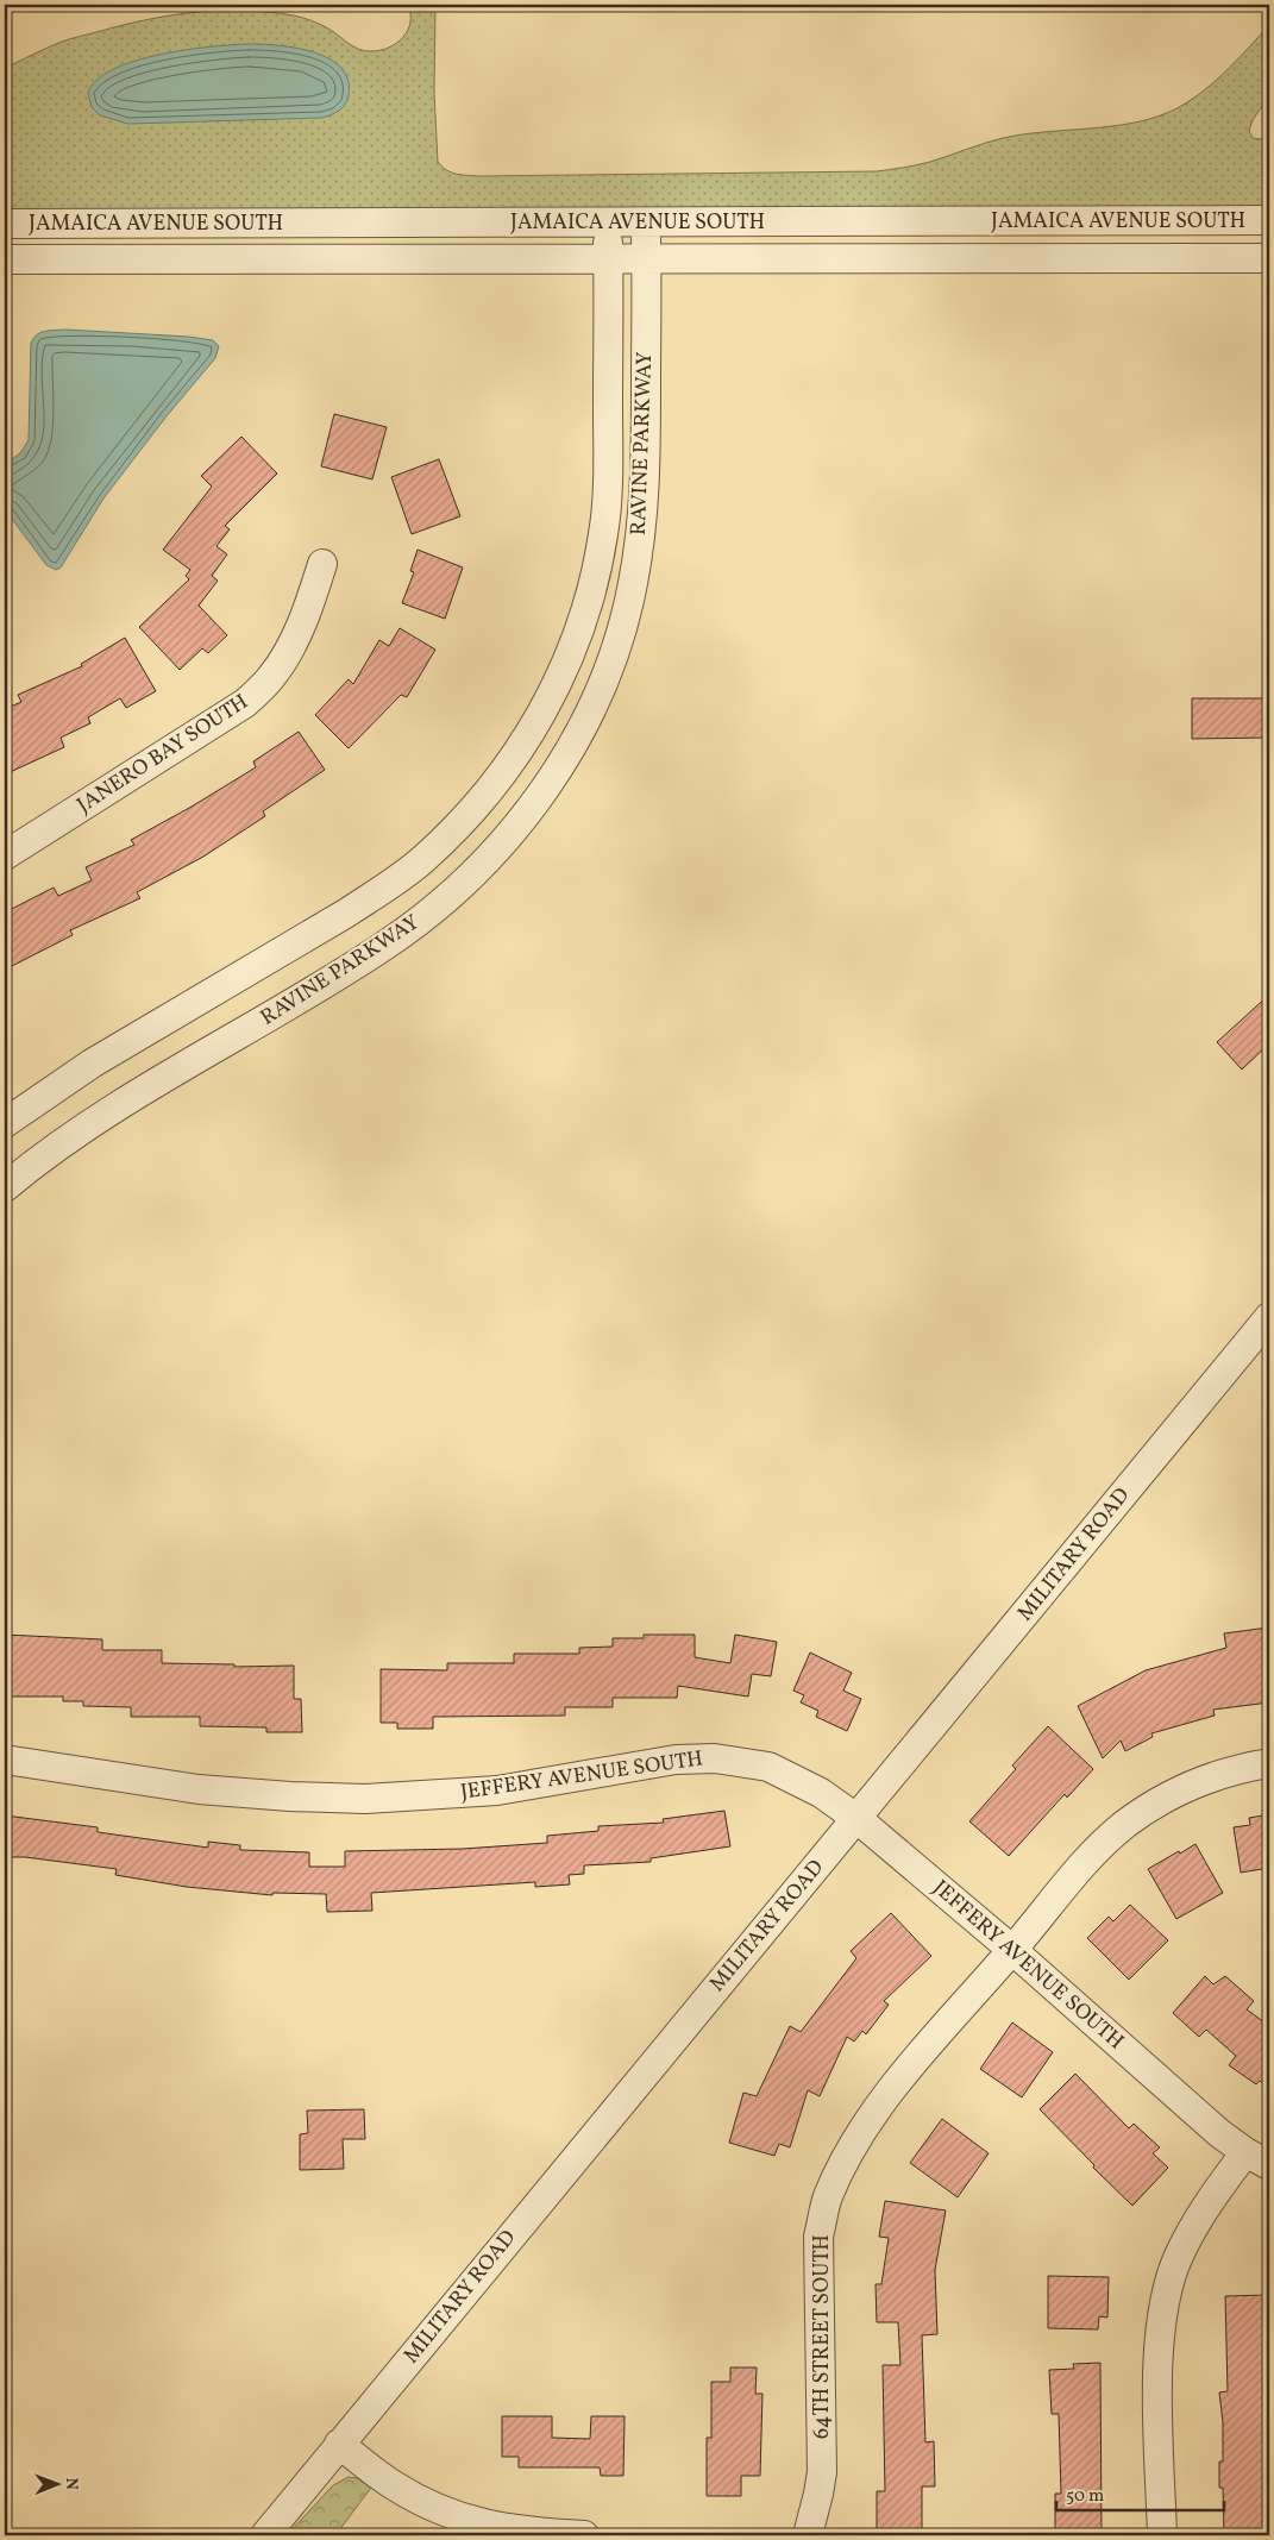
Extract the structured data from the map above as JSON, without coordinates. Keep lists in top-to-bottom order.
{
  "streets": {
    "street": [
      "JAMAICA AVENUE SOUTH",
      "RAVINE PARKWAY",
      "JANERO BAY SOUTH",
      "MILITARY ROAD",
      "JEFFERY AVENUE SOUTH",
      "64TH STREET SOUTH"
    ]
  },
  "crossings": [
    ["JAMAICA AVENUE SOUTH", "RAVINE PARKWAY"],
    ["MILITARY ROAD", "JEFFERY AVENUE SOUTH"],
    ["JEFFERY AVENUE SOUTH", "64TH STREET SOUTH"]
  ],
  "scale_bar": "50 m",
  "north": "right"
}
